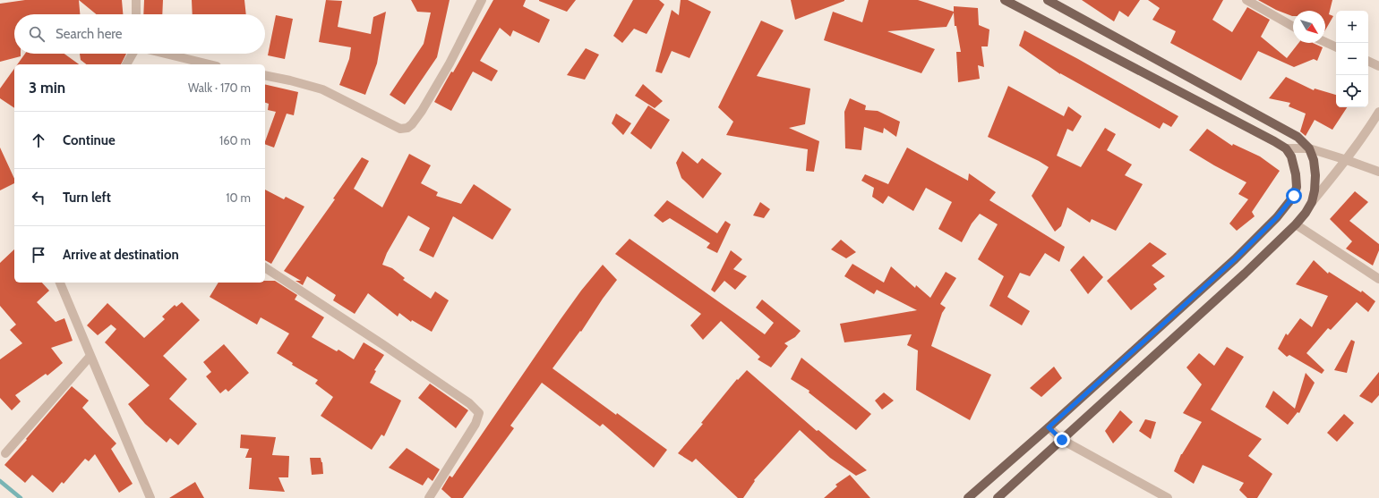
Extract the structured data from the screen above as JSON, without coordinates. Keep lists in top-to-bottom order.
{
  "north": "bottom right",
  "page": {
    "map_buttons": ["+", "−"],
    "search": "Search here",
    "heading": ["3 min", "Walk · 170 m"],
    "list": [
      ["Continue", "160 m"],
      ["Turn left", "10 m"],
      "Arrive at destination"
    ]
  }
}
